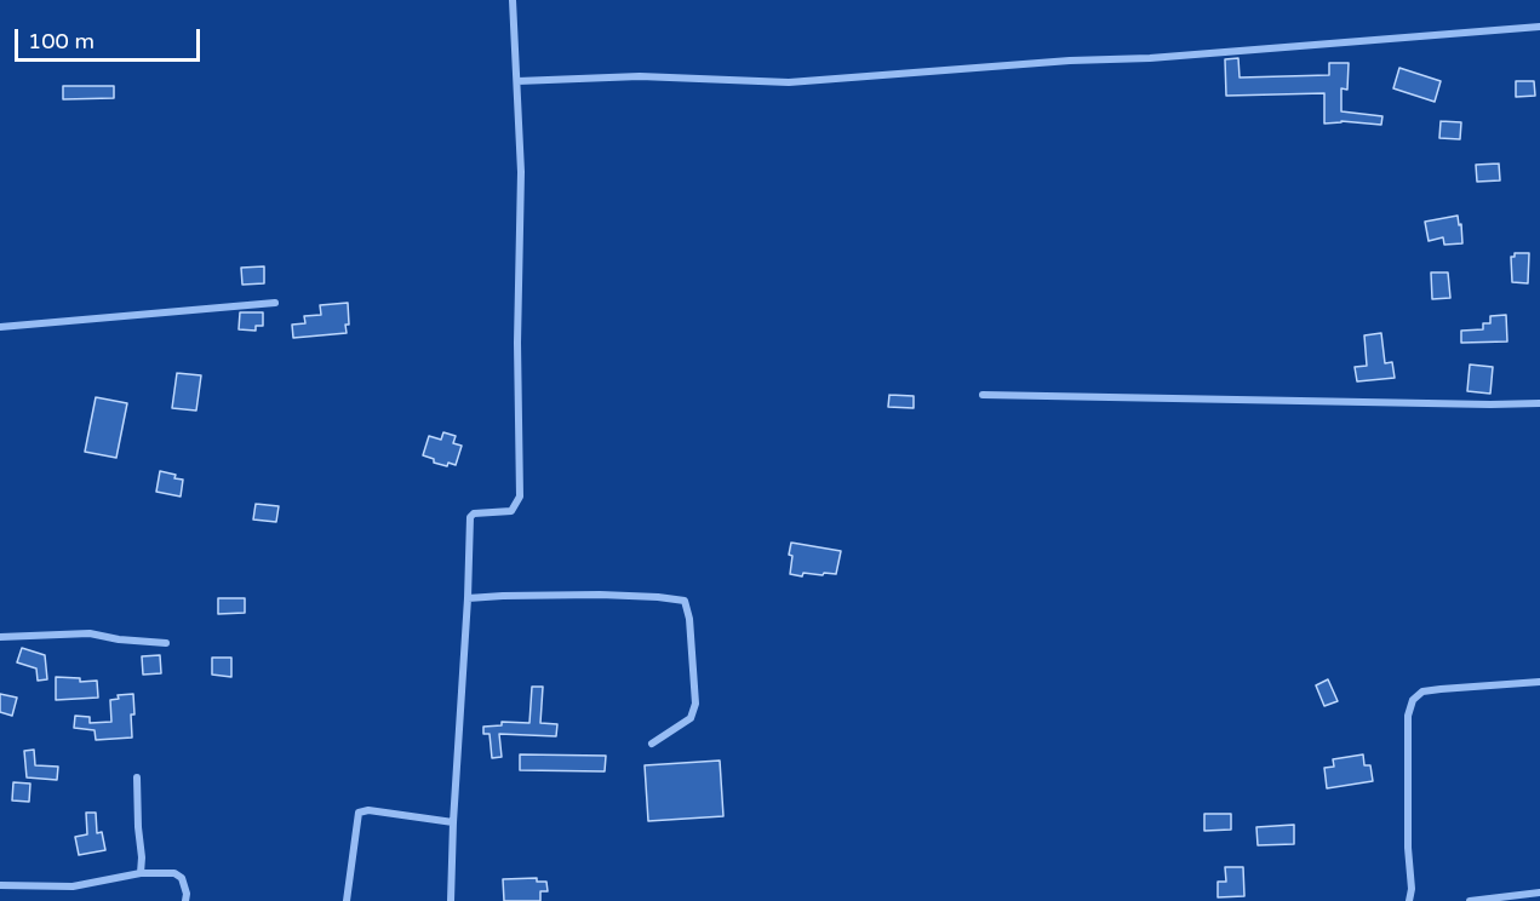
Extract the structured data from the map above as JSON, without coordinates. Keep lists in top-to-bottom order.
{
  "scale_bar": "100 m"
}
